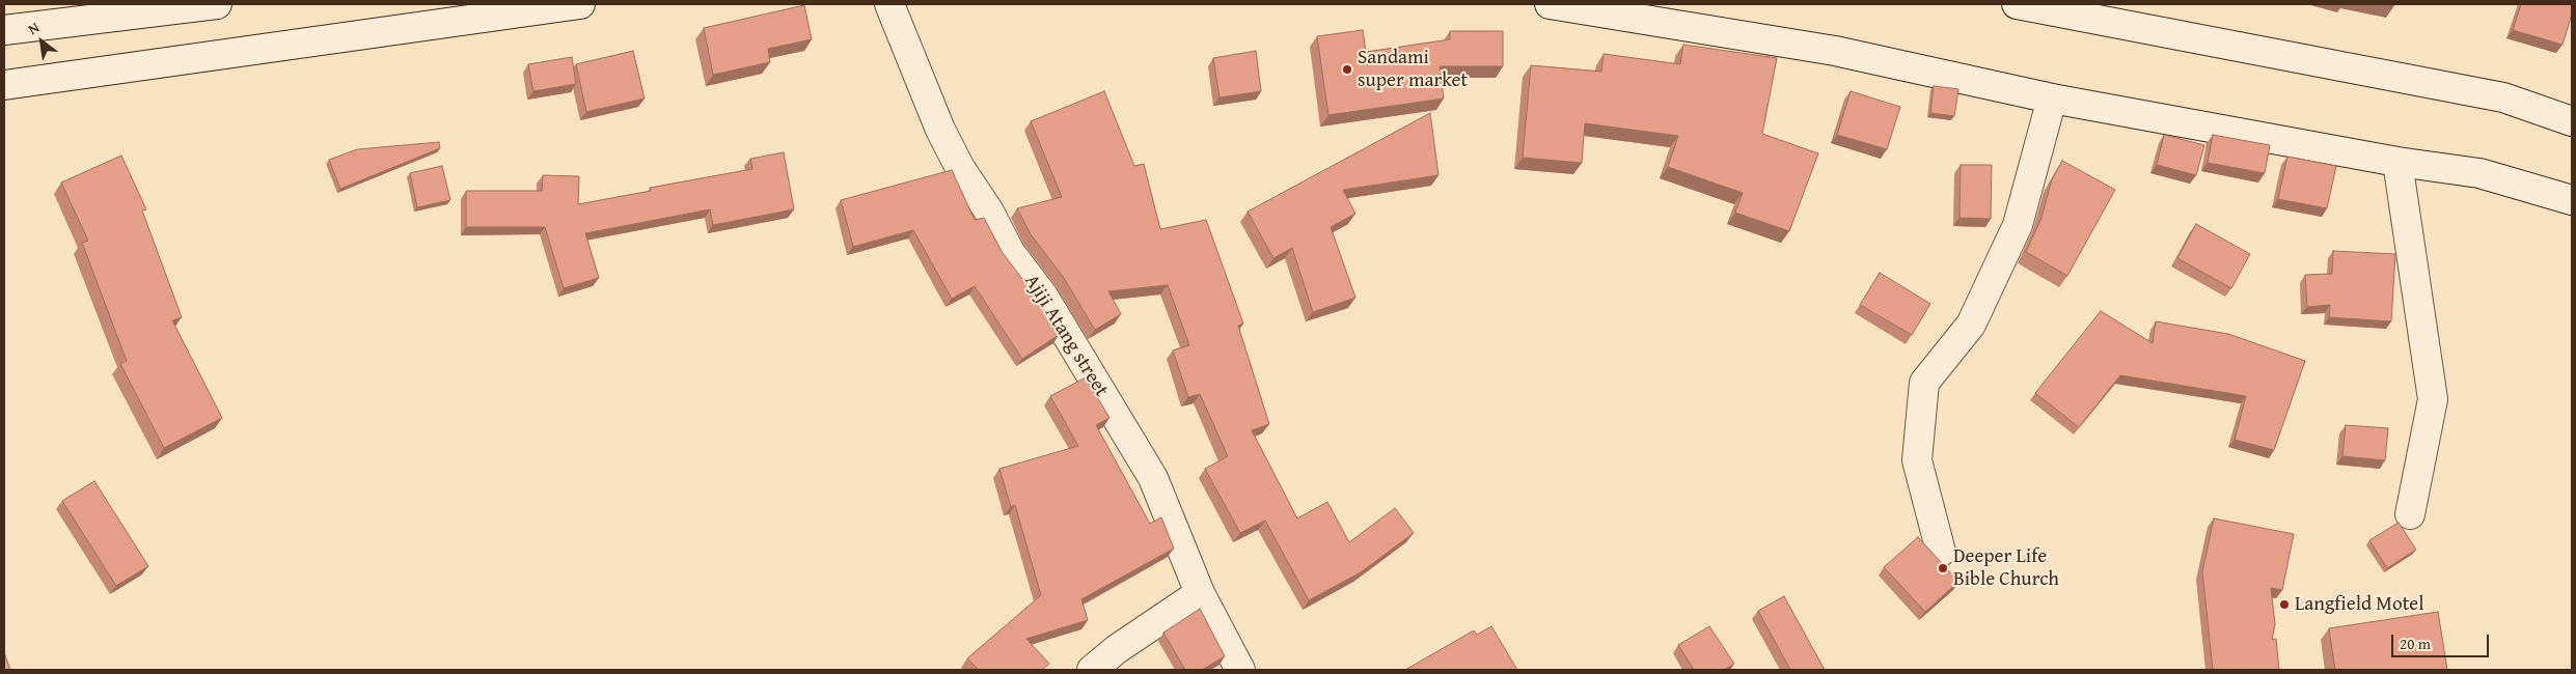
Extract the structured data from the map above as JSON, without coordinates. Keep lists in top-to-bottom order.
{
  "streets": {
    "main road": ["Ajiji Atang street"]
  },
  "places": ["Sandami super market", "Deeper Life Bible Church", "Langfield Motel"],
  "scale_bar": "20 m",
  "north": "top left"
}
